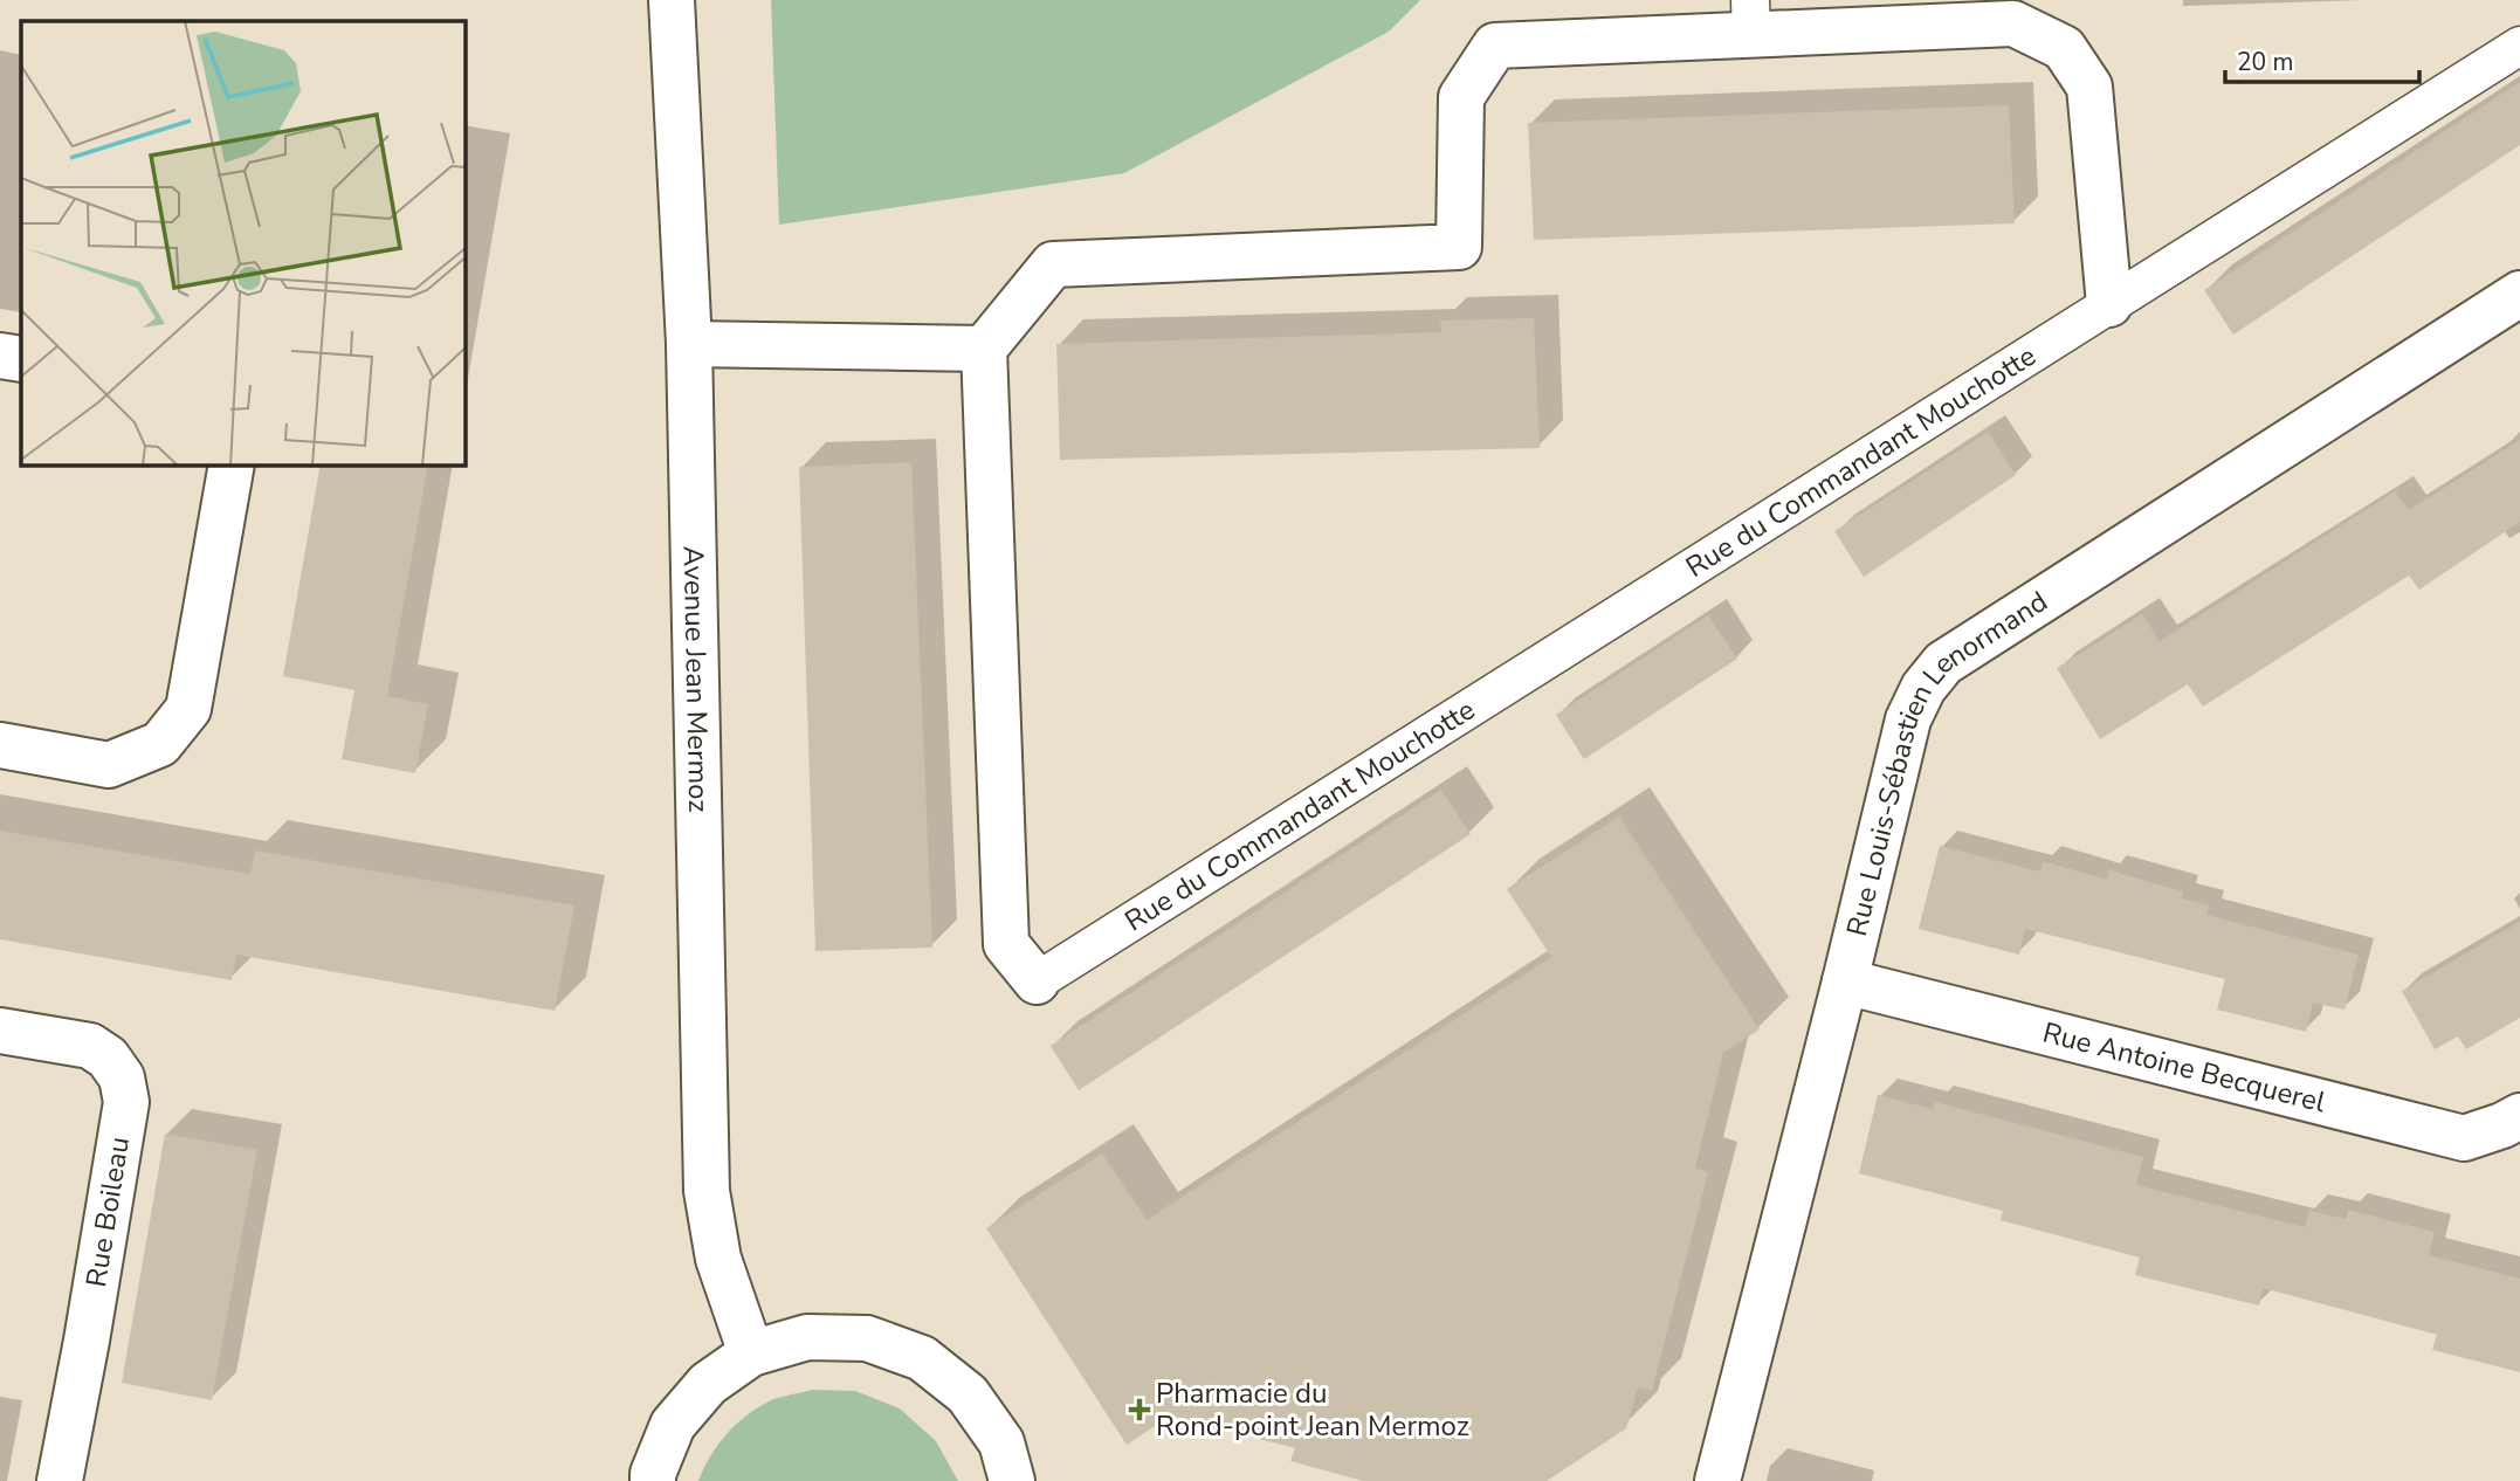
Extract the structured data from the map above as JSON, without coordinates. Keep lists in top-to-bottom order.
{
  "streets": {
    "street": [
      "Rue du Commandant Mouchotte",
      "Avenue Jean Mermoz",
      "Rue Louis-Sébastien Lenormand",
      "Rue Antoine Becquerel",
      "Rue Boileau"
    ]
  },
  "crossings": [
    ["Rue Louis-Sébastien Lenormand", "Rue Antoine Becquerel"]
  ],
  "places": {
    "health": ["Pharmacie du Rond-point Jean Mermoz"]
  },
  "scale_bar": "20 m"
}
